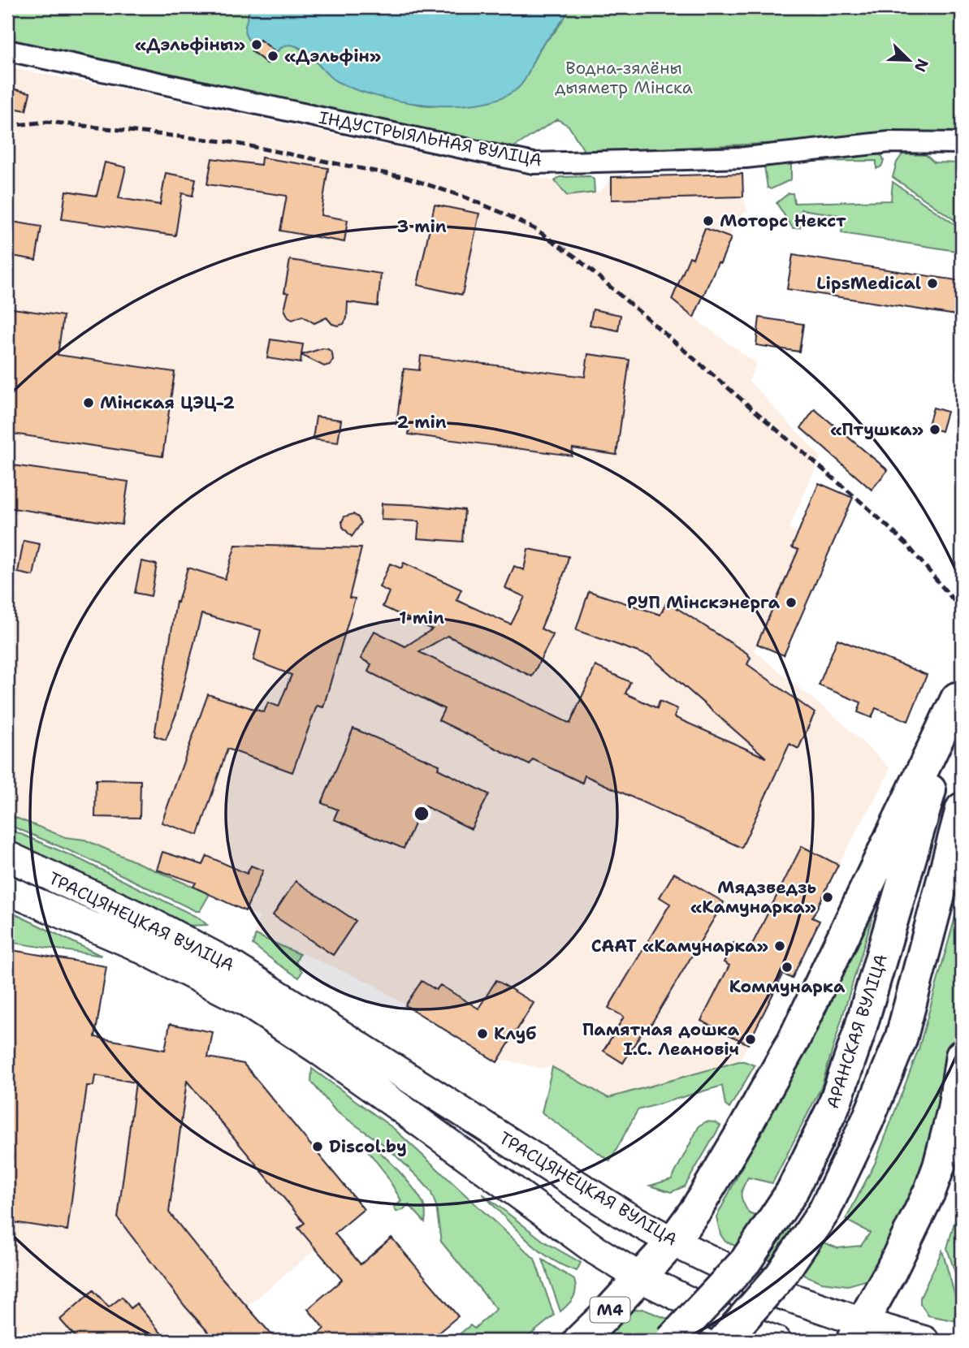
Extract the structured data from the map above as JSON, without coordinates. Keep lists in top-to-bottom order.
{
  "streets": {
    "main road": ["ТРАСЦЯНЕЦКАЯ ВУЛІЦА", "АРАНСКАЯ ВУЛІЦА", "М4"],
    "street": ["ІНДУСТРЫЯЛЬНАЯ ВУЛІЦА"]
  },
  "crossings": [
    ["ТРАСЦЯНЕЦКАЯ ВУЛІЦА", "М4"]
  ],
  "parks": ["Водна-зялёны дыяметр Мінска"],
  "places": [
    "«Дэльфіны»",
    "«Дэльфін»",
    "Моторс Некст",
    "LipsMedical",
    "Мінская ЦЭЦ-2",
    "«Птушка»",
    "РУП Мінскэнерга",
    "Мядзведзь «Камунарка»",
    "СААТ «Камунарка»",
    "Коммунарка",
    "Клуб",
    "Памятная дошка І.С. Леановіч",
    "Discol.by"
  ],
  "north": "bottom right",
  "rings": ["3 min", "2 min", "1 min"]
}
